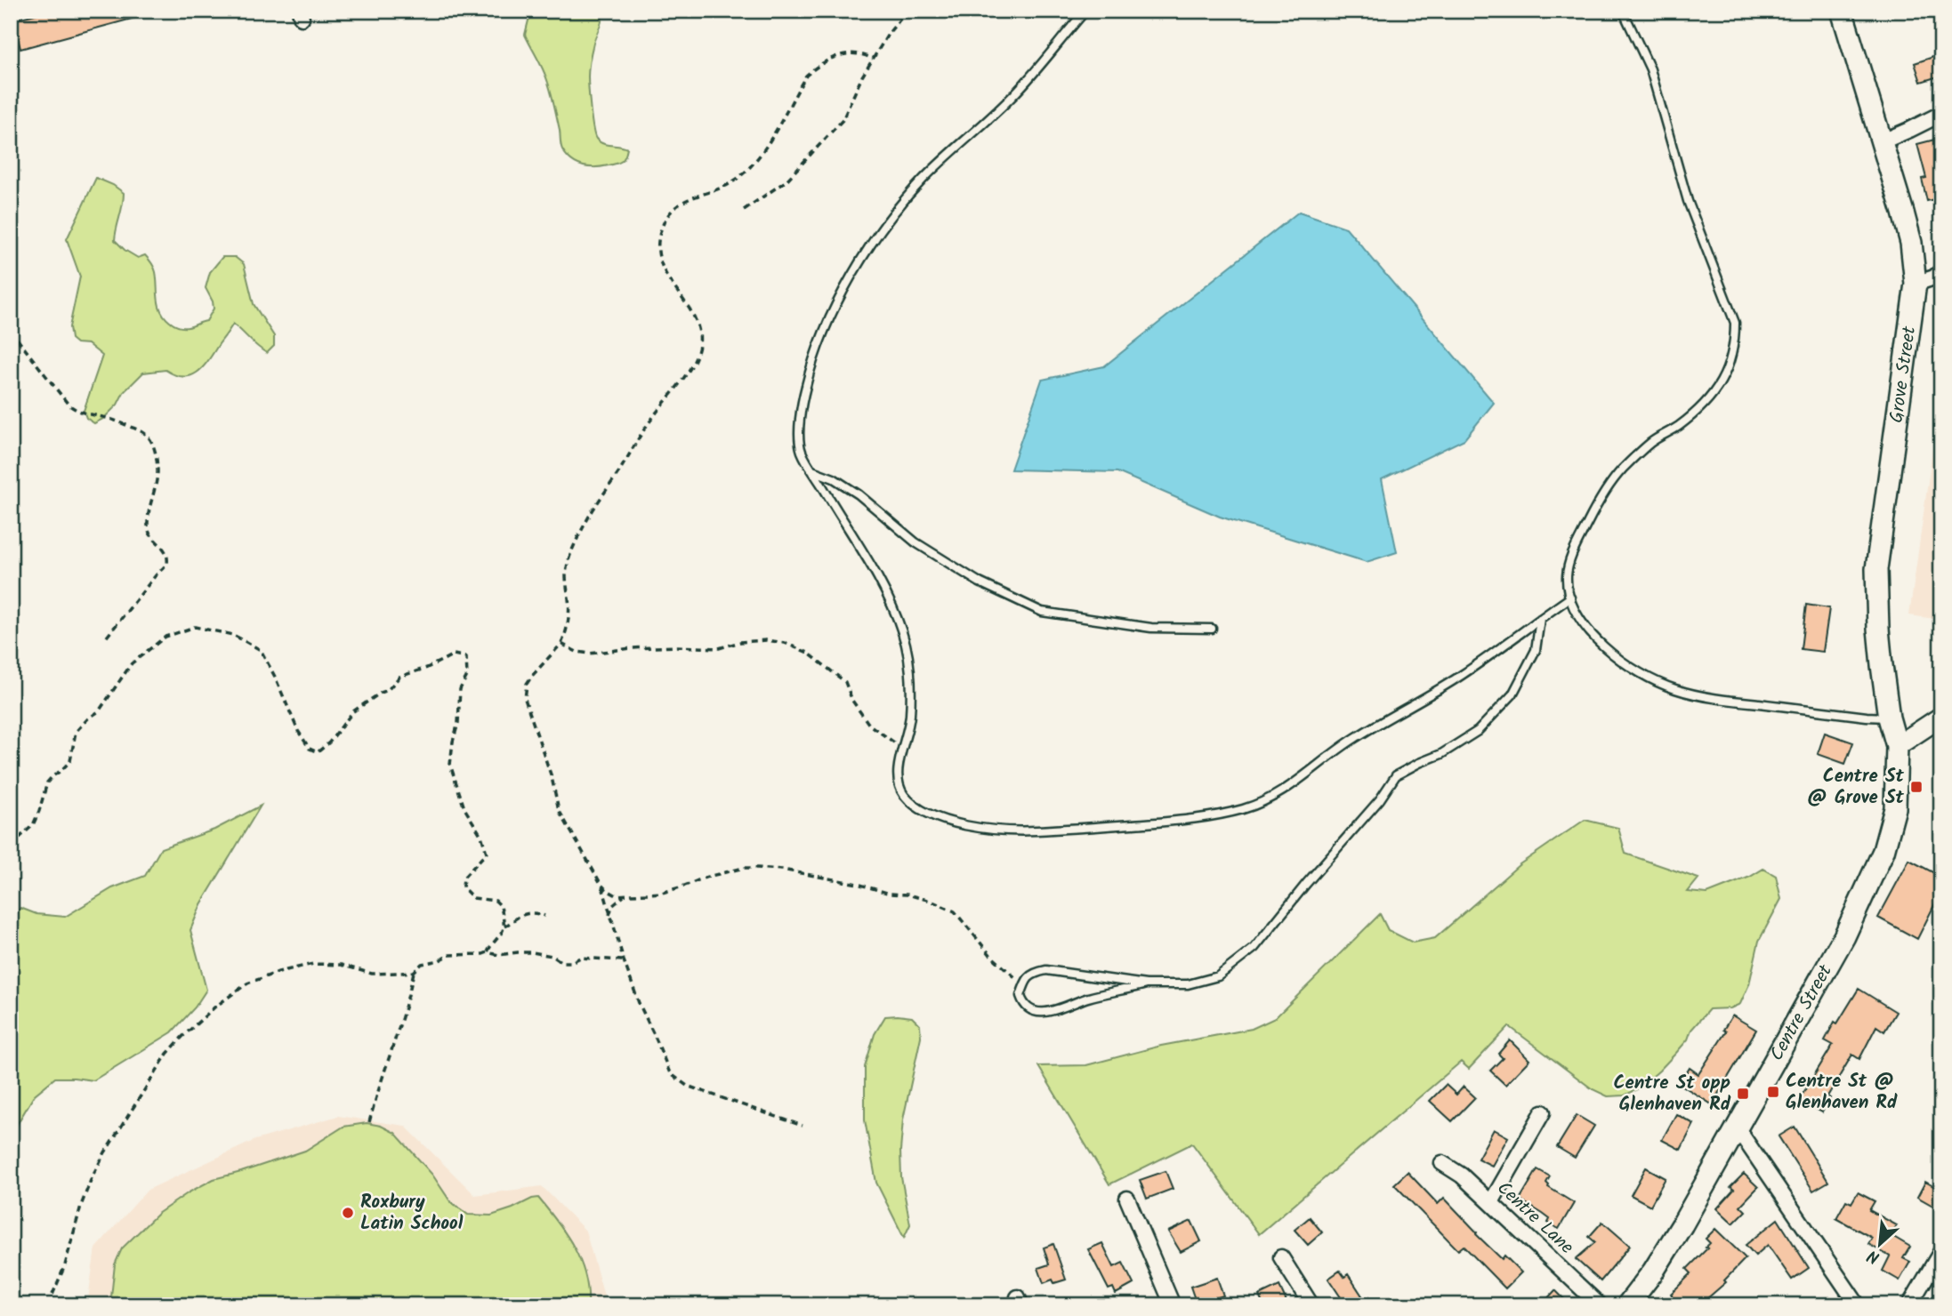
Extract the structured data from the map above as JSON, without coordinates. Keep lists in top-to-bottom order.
{
  "streets": {
    "main road": ["Grove Street", "Centre Street"],
    "street": ["Centre Lane"]
  },
  "crossings": [
    ["Grove Street", "Centre Street"]
  ],
  "places": {
    "transit": ["Centre St @ Grove St", "Centre St @ Glenhaven Rd", "Centre St opp Glenhaven Rd"],
    "other": ["Roxbury Latin School"]
  },
  "north": "bottom left"
}
